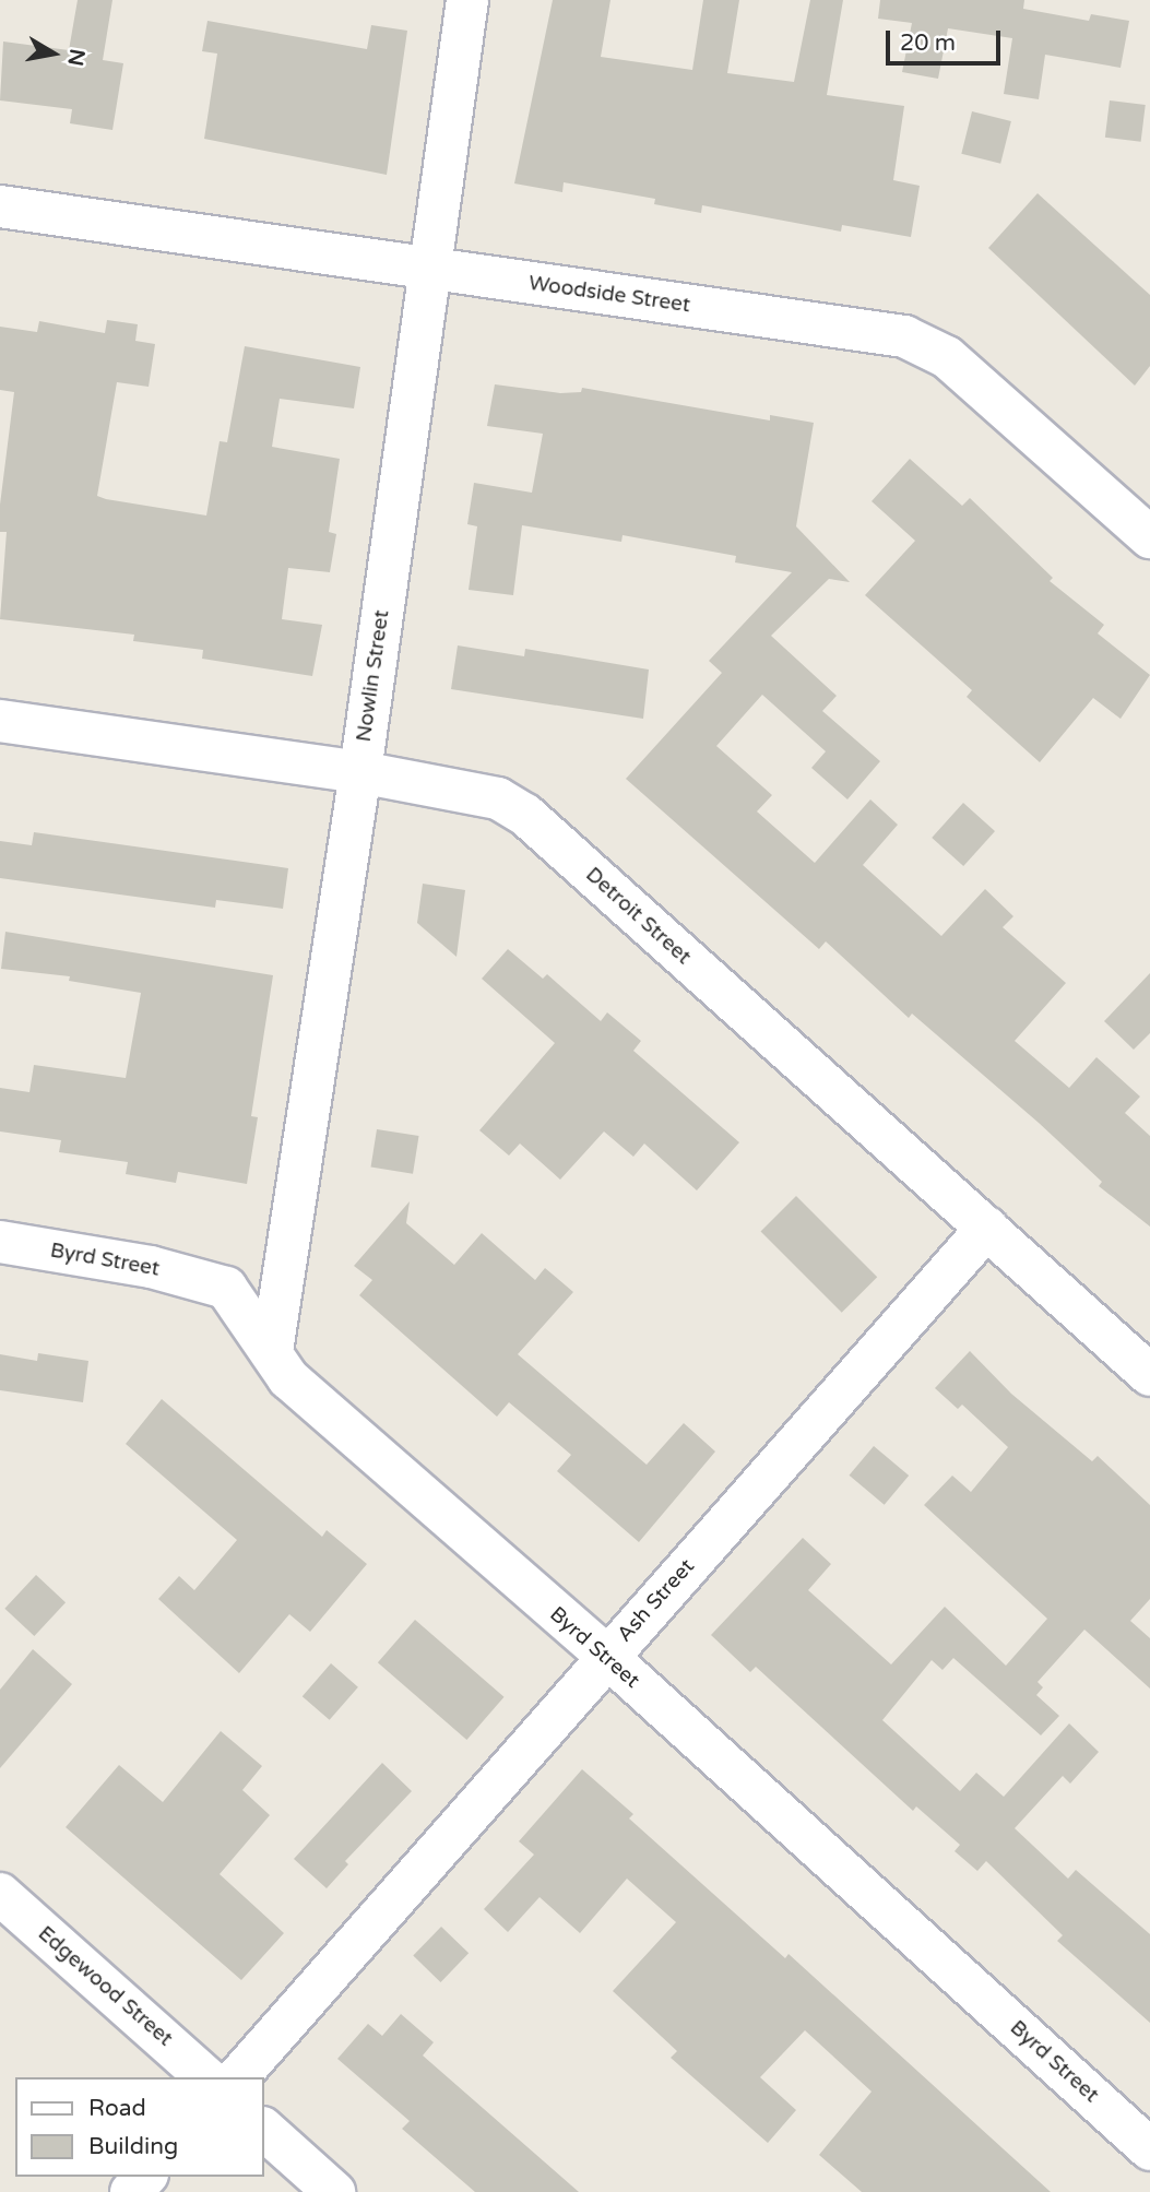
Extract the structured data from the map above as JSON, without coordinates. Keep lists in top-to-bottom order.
{
  "streets": {
    "street": [
      "Woodside Street",
      "Nowlin Street",
      "Detroit Street",
      "Byrd Street",
      "Ash Street",
      "Edgewood Street"
    ]
  },
  "crossings": [
    ["Woodside Street", "Nowlin Street"],
    ["Nowlin Street", "Detroit Street"],
    ["Nowlin Street", "Byrd Street"],
    ["Detroit Street", "Ash Street"],
    ["Byrd Street", "Ash Street"]
  ],
  "legend": ["Road", "Building"],
  "scale_bar": "20 m",
  "north": "right"
}
